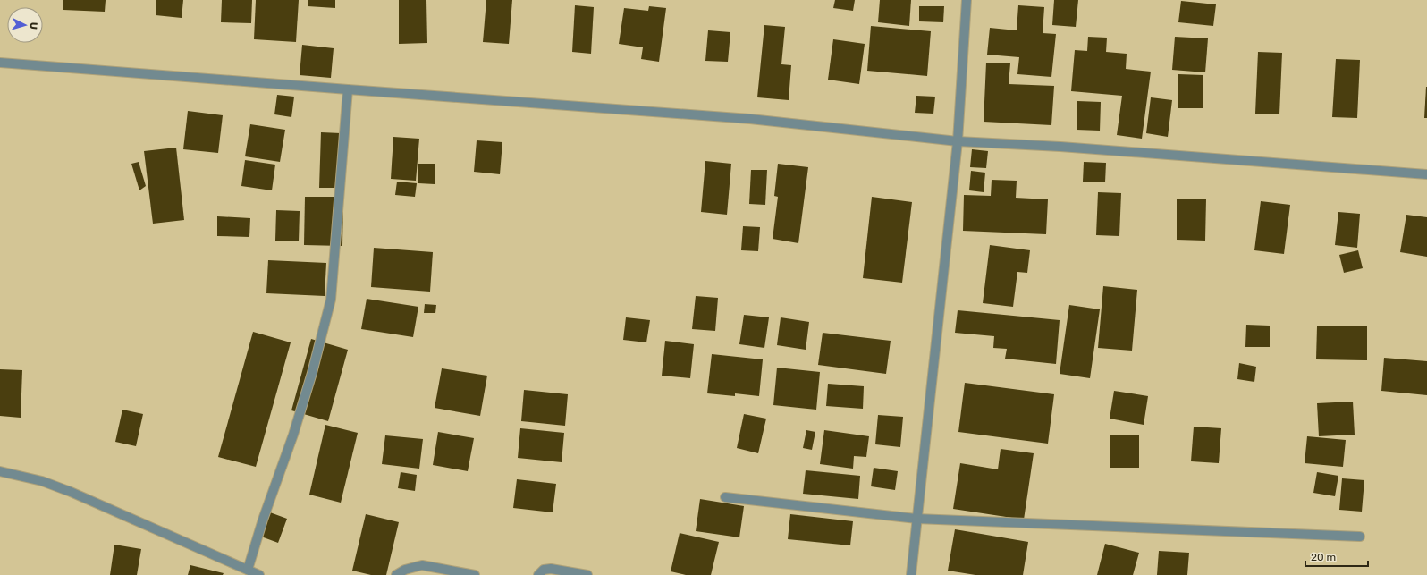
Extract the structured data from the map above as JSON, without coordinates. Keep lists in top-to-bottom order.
{
  "scale_bar": "20 m",
  "north": "right"
}
